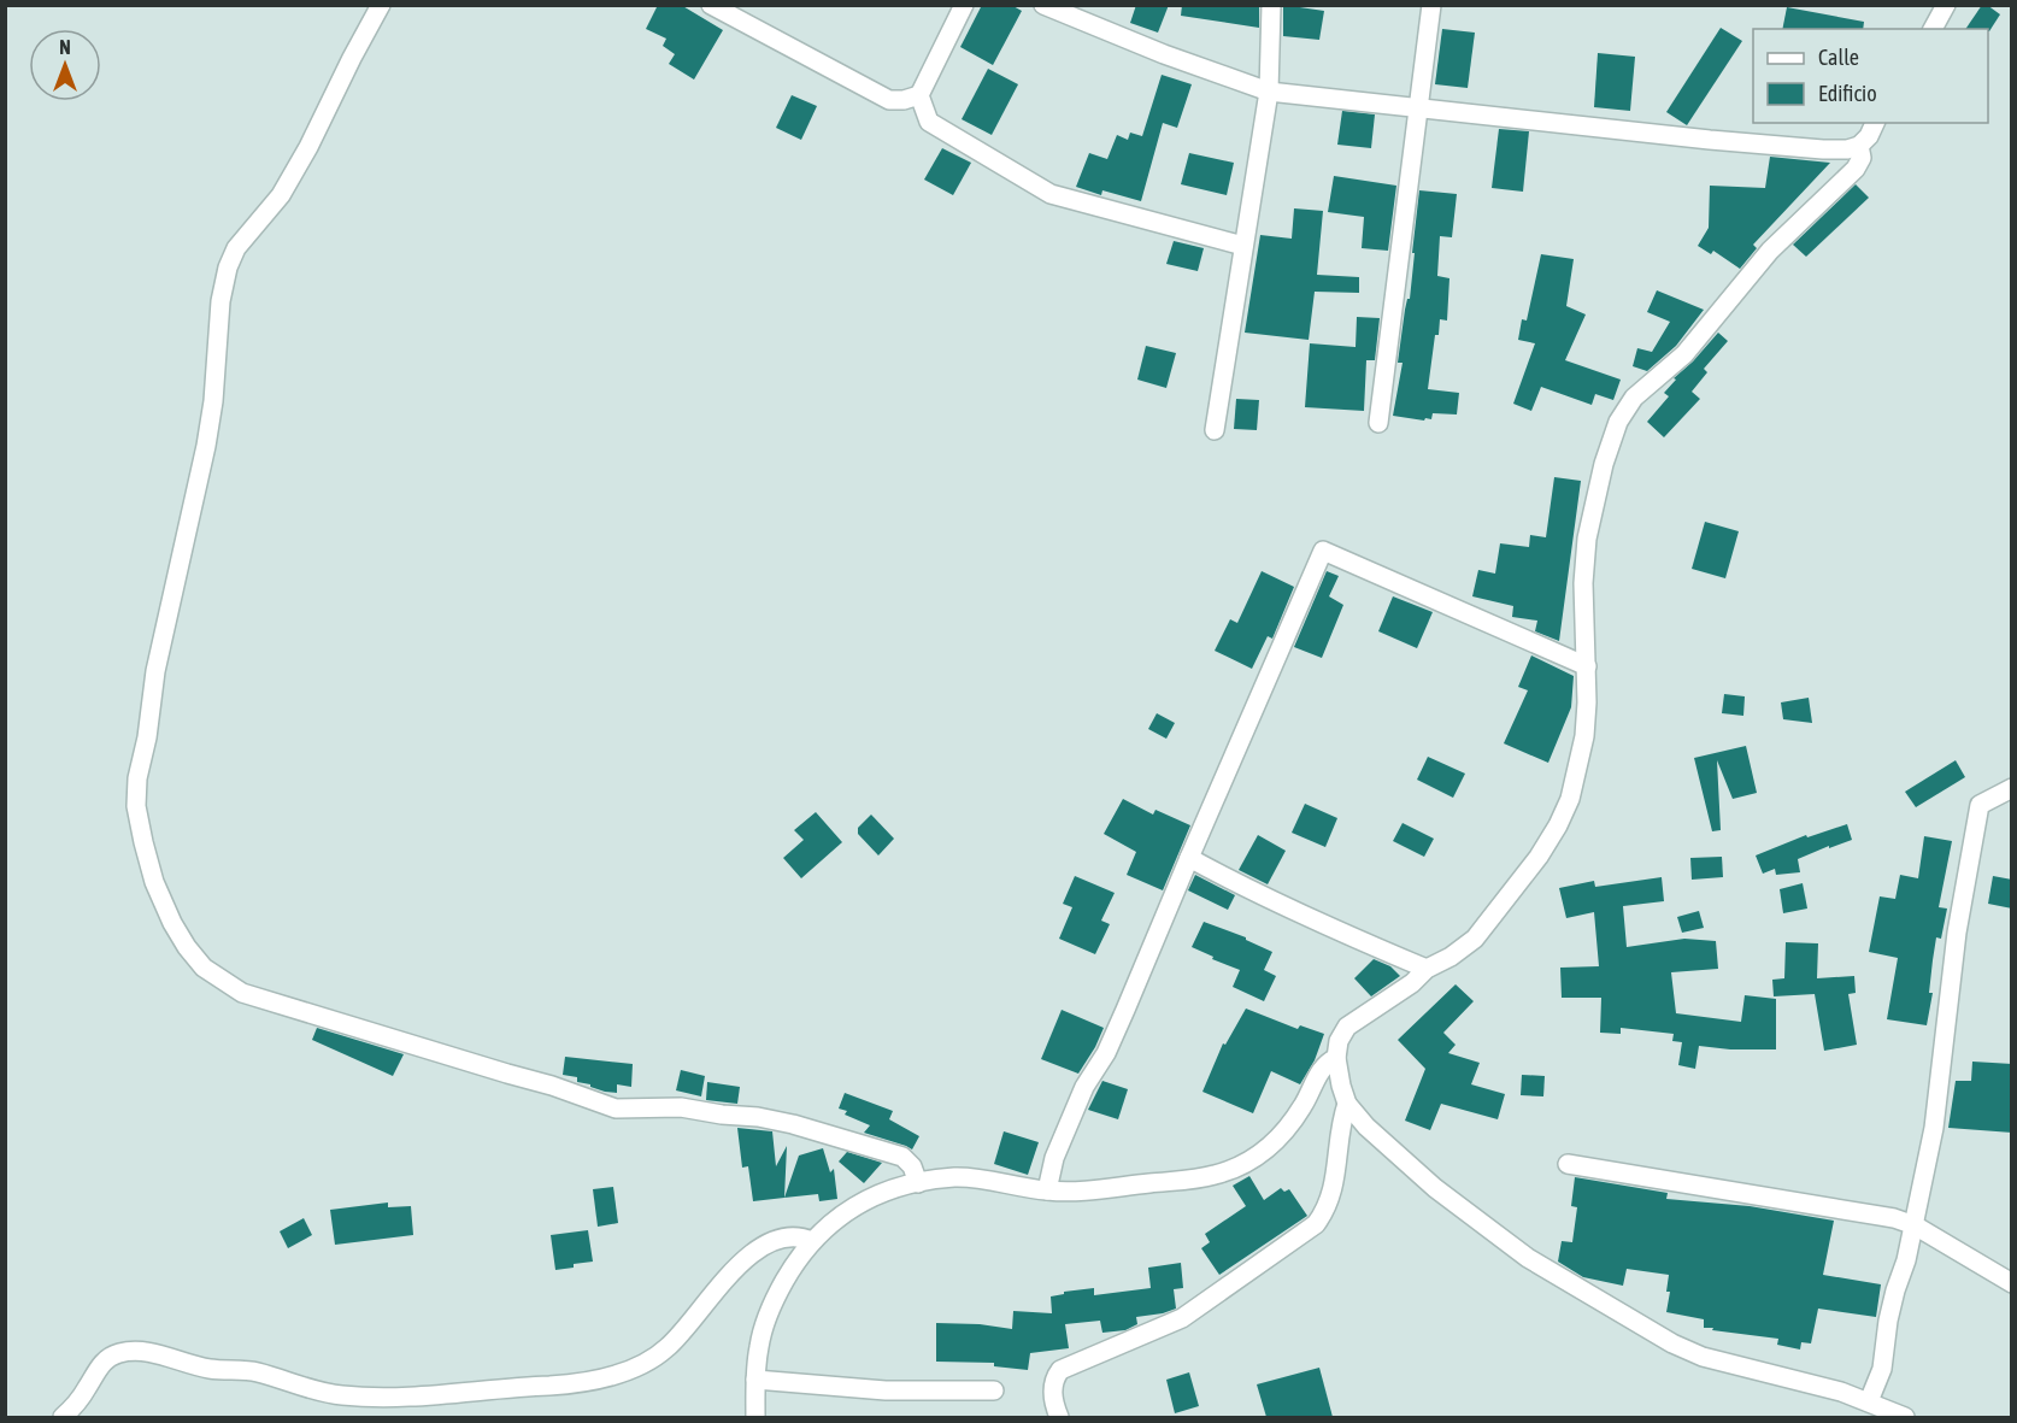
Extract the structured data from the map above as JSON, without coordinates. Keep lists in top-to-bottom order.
{
  "legend": ["Calle", "Edificio"],
  "north": "top"
}
